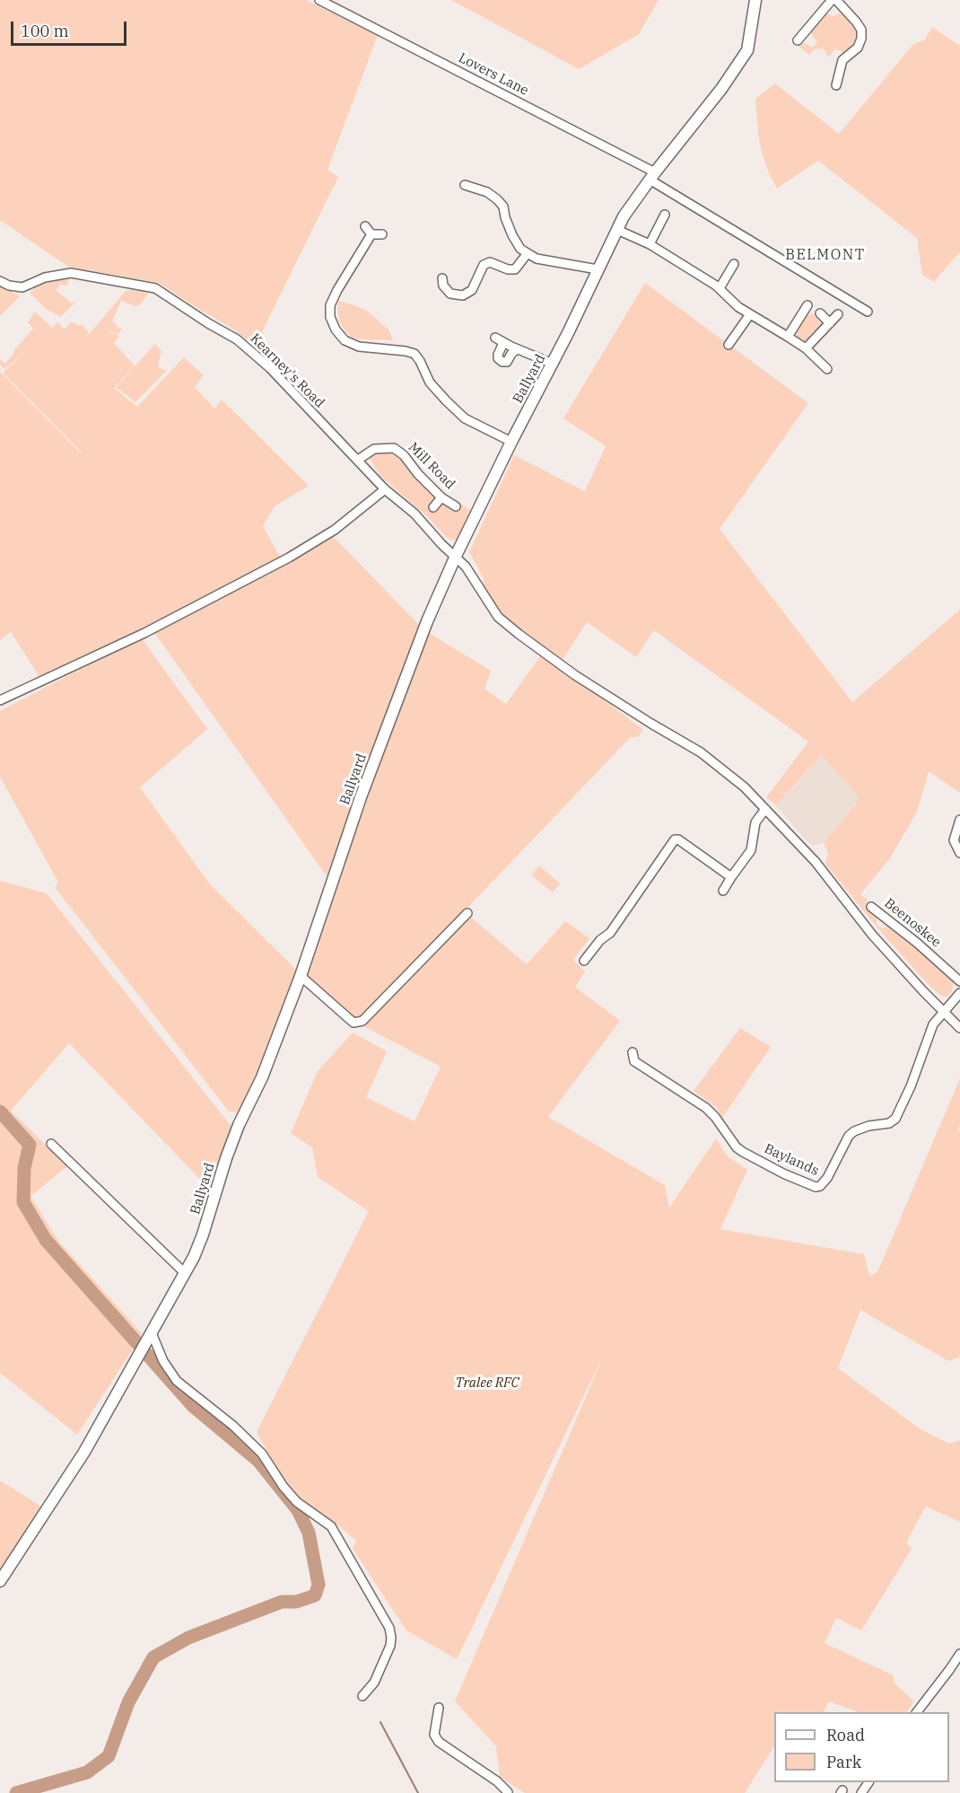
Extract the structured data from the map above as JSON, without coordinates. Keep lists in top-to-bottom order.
{
  "streets": {
    "street": [
      "Lovers Lane",
      "Kearney's Road",
      "Ballyard",
      "Mill Road",
      "Beenoskee",
      "Baylands"
    ]
  },
  "crossings": [
    ["Lovers Lane", "Ballyard"],
    ["Kearney's Road", "Ballyard"],
    ["Kearney's Road", "Mill Road"],
    ["Kearney's Road", "Baylands"]
  ],
  "districts": ["BELMONT"],
  "parks": ["Tralee RFC"],
  "legend": ["Road", "Park"],
  "scale_bar": "100 m"
}
